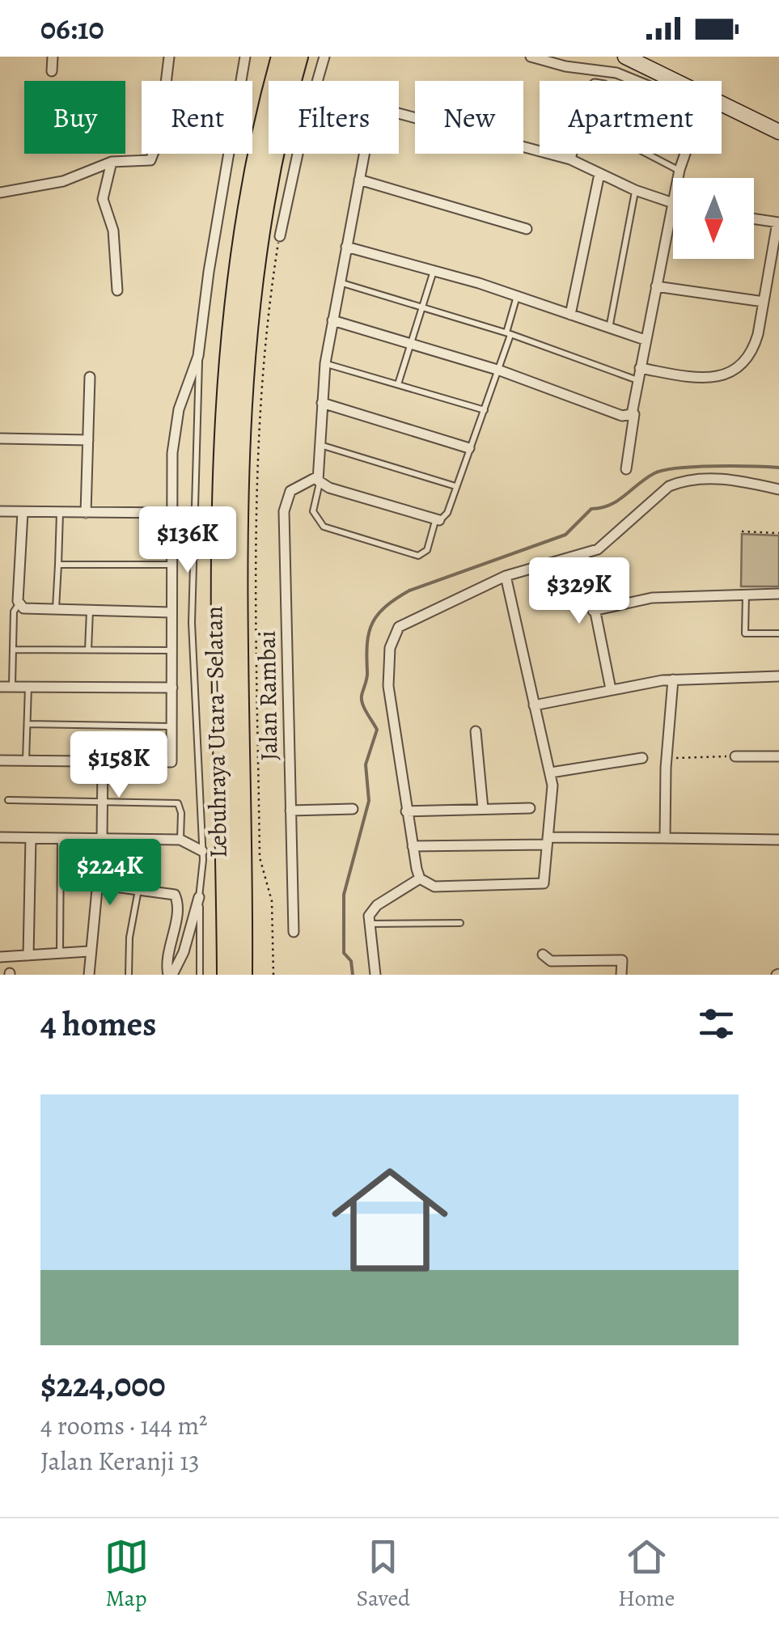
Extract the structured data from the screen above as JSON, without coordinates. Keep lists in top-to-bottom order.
{
  "streets": {
    "highway": ["Lebuhraya Utara–Selatan"],
    "street": ["Jalan Rambai"]
  },
  "north": "bottom",
  "page": {
    "status": "06:10",
    "chip": [
      "Buy",
      "Rent",
      "Filters",
      "New",
      "Apartment"
    ],
    "price": [
      "$136K",
      "$329K",
      "$158K",
      "$224K"
    ],
    "heading": "4 homes",
    "list": [
      {
        "name": "$224,000",
        "note": "4 rooms · 144 m² · Jalan Keranji 13"
      }
    ],
    "tabs": ["Map", "Saved", "Home"]
  }
}
